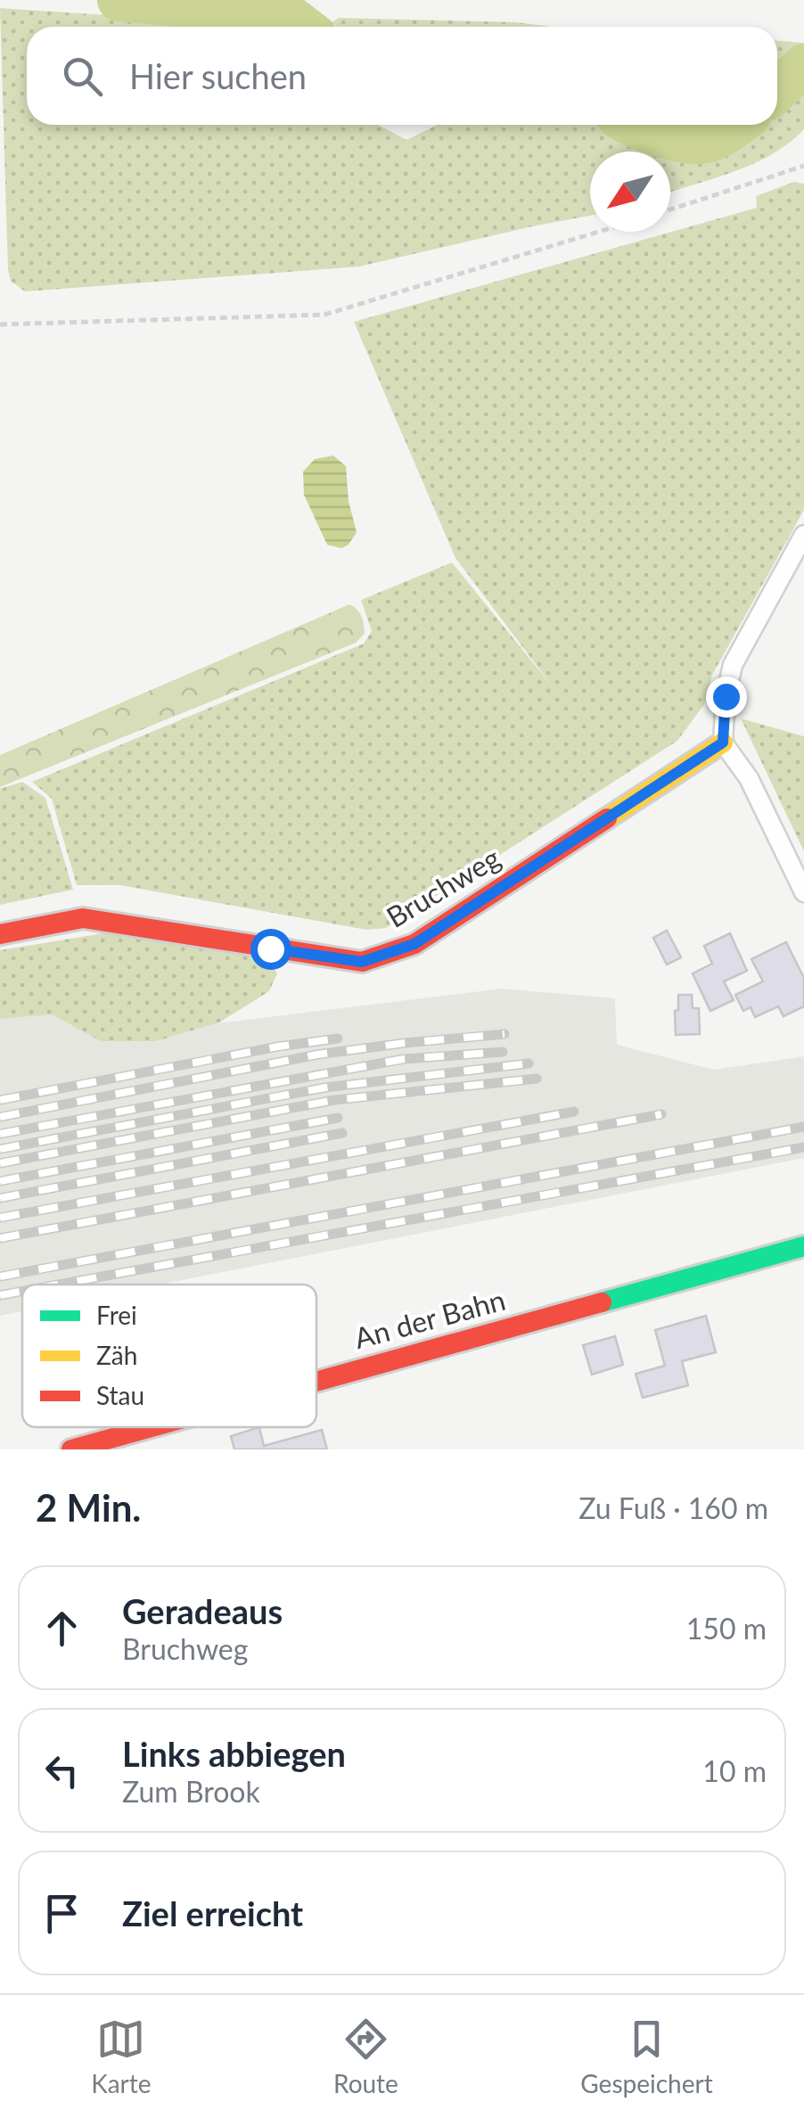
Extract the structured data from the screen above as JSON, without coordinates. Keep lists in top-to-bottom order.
{
  "streets": {
    "street": ["Bruchweg", "An der Bahn"]
  },
  "legend": ["Frei", "Zäh", "Stau"],
  "north": "bottom left",
  "page": {
    "search": "Hier suchen",
    "heading": ["2 Min.", "Zu Fuß · 160 m"],
    "list": [
      ["Geradeaus", "Bruchweg", "150 m"],
      ["Links abbiegen", "Zum Brook", "10 m"],
      "Ziel erreicht"
    ],
    "nav": ["Karte", "Route", "Gespeichert"]
  }
}
